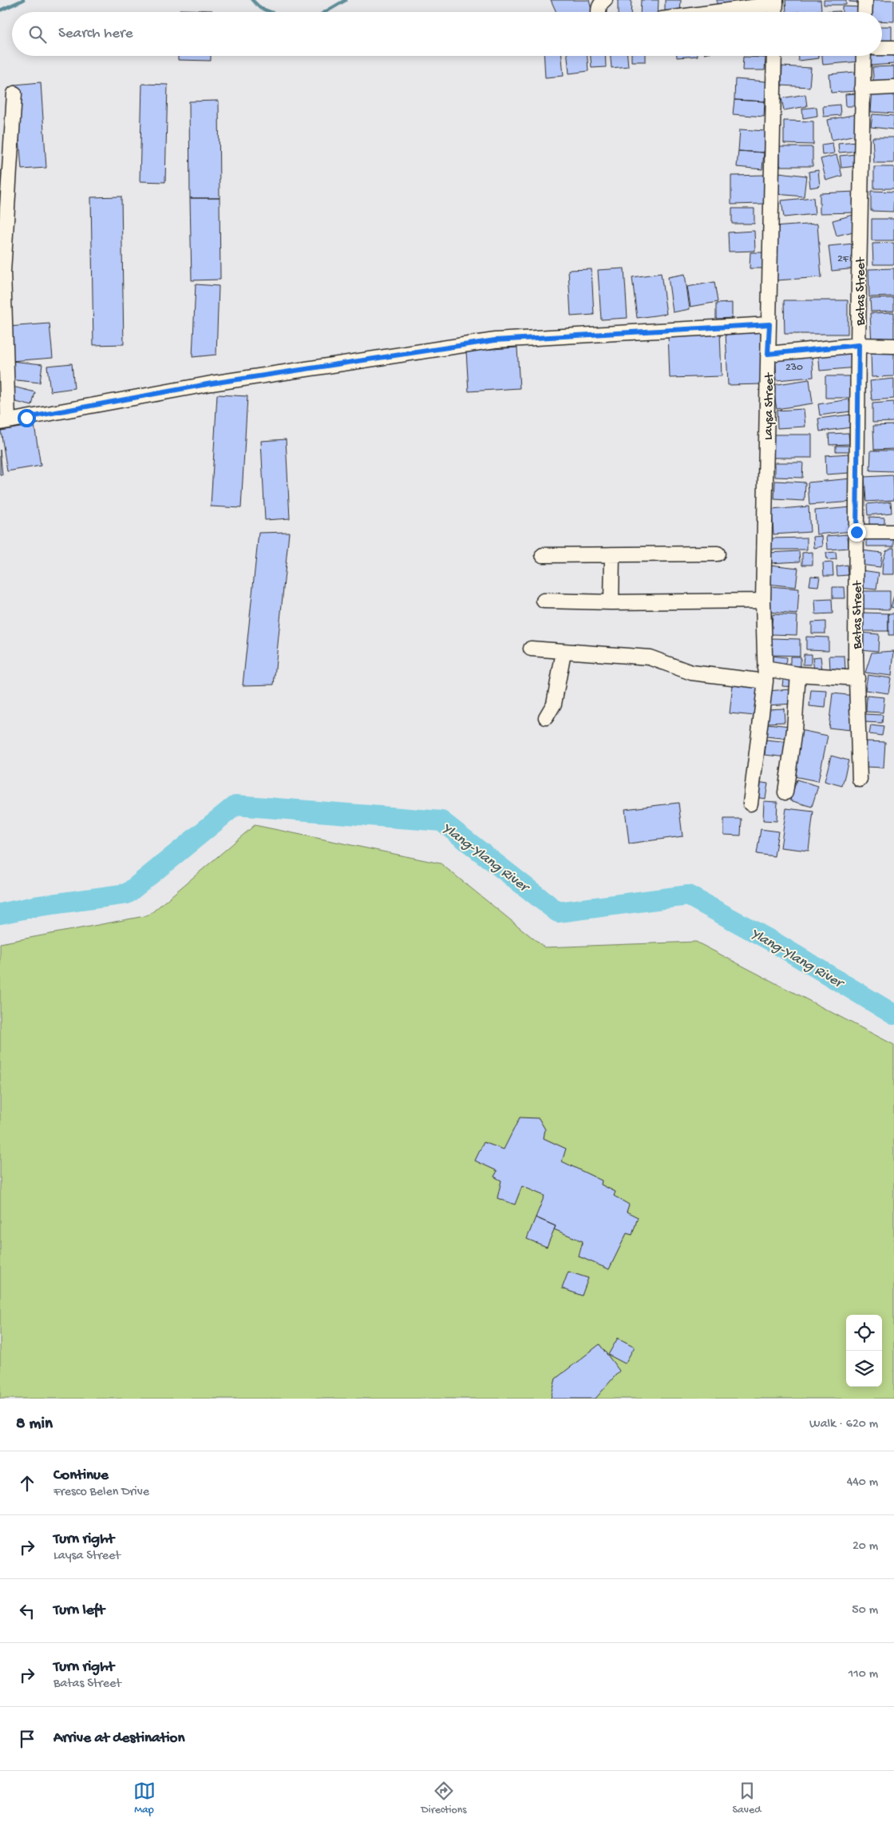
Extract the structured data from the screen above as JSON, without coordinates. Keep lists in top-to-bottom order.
{
  "streets": {
    "street": ["Batas Street", "Laysa Street"]
  },
  "water": ["Ylang-Ylang River"],
  "house_numbers": ["2F", "230"],
  "page": {
    "search": "Search here",
    "heading": ["8 min", "Walk · 620 m"],
    "list": [
      ["Continue", "Fresco Belen Drive", "440 m"],
      ["Turn right", "Laysa Street", "20 m"],
      ["Turn left", "50 m"],
      ["Turn right", "Batas Street", "110 m"],
      "Arrive at destination"
    ],
    "nav": ["Map", "Directions", "Saved"]
  }
}
